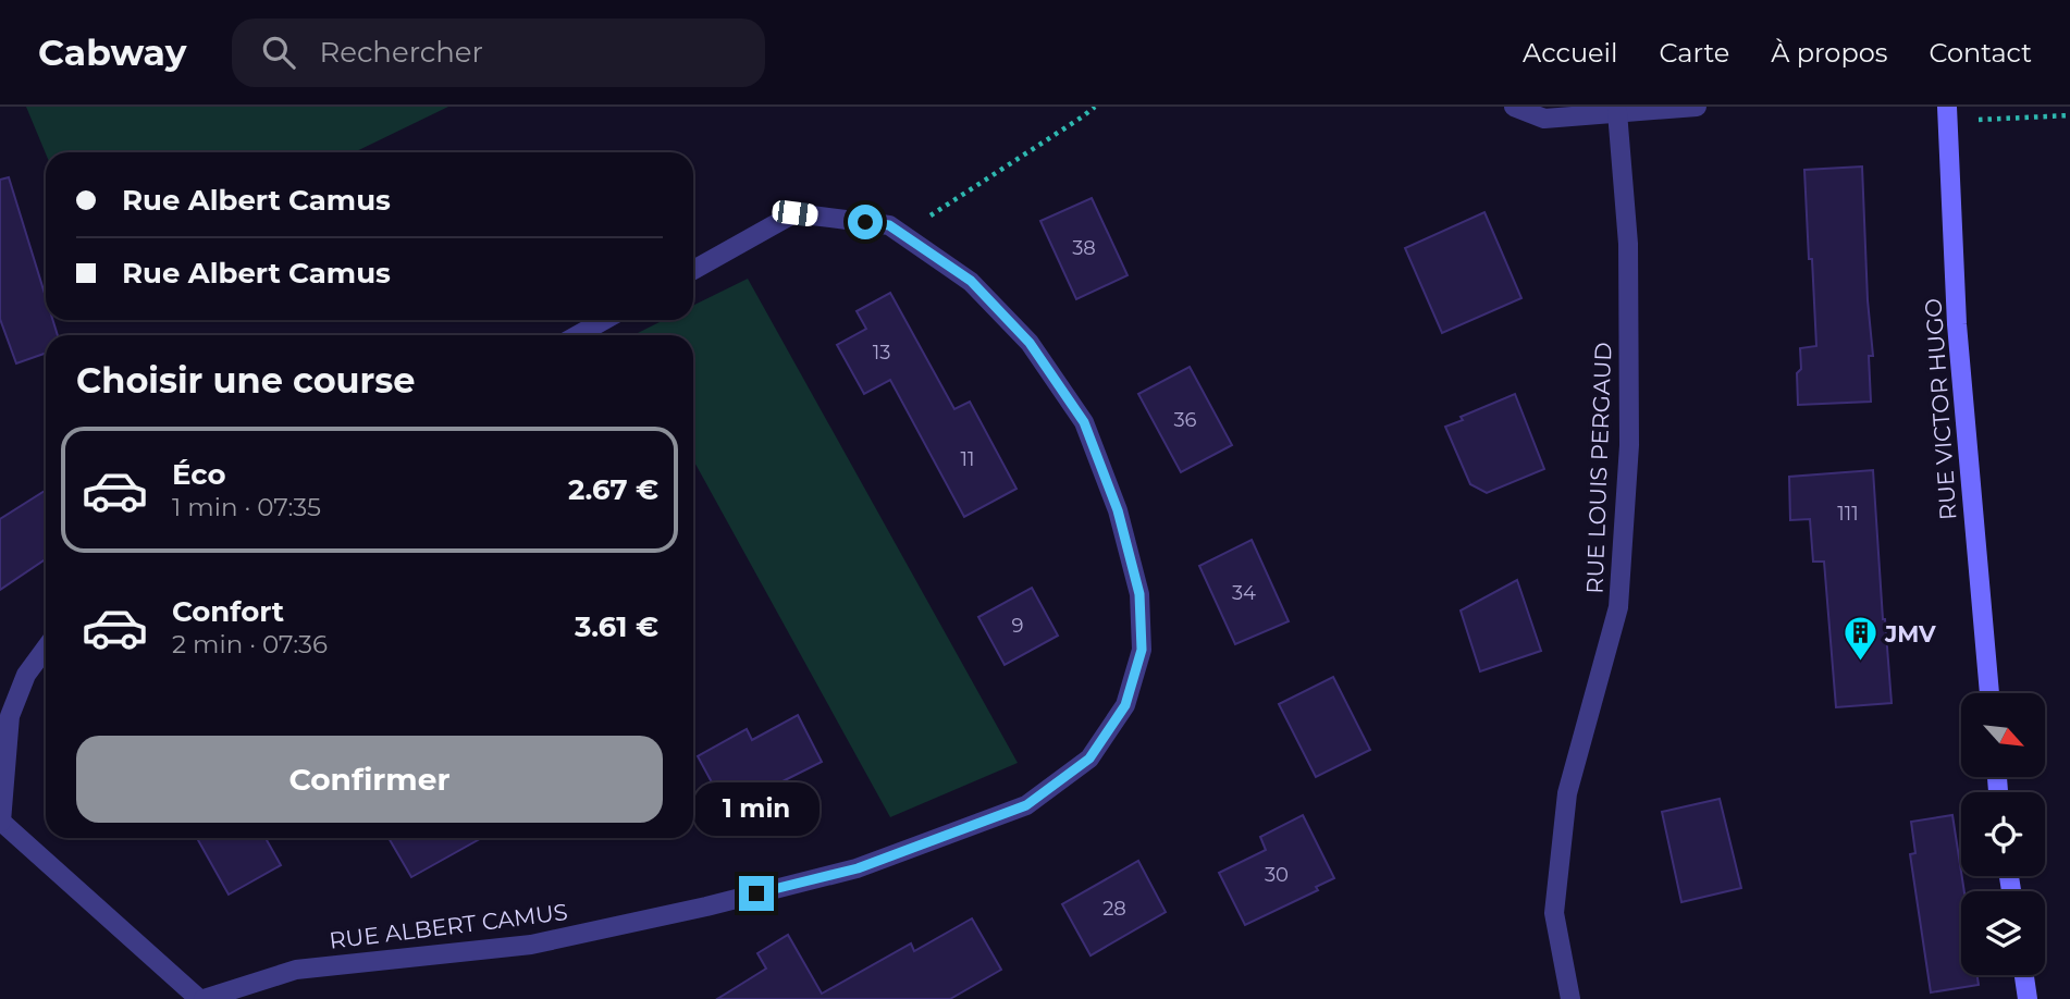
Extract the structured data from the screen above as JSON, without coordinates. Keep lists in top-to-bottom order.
{
  "streets": {
    "main road": ["RUE VICTOR HUGO"],
    "street": ["RUE LOUIS PERGAUD", "RUE ALBERT CAMUS"]
  },
  "places": {
    "building": ["JMV"]
  },
  "house_numbers": [
    "38",
    "13",
    "36",
    "11",
    "111",
    "34",
    "9",
    "30",
    "28"
  ],
  "north": "bottom right",
  "page": {
    "header": "Cabway",
    "search": "Rechercher",
    "nav": [
      "Accueil",
      "Carte",
      "À propos",
      "Contact"
    ],
    "banner": ["Rue Albert Camus", "Rue Albert Camus"],
    "heading": "Choisir une course",
    "list": [
      {
        "name": "Éco",
        "note": "1 min · 07:35",
        "value": "2.67 €"
      },
      {
        "name": "Confort",
        "note": "2 min · 07:36",
        "value": "3.61 €"
      }
    ],
    "buttons": "Confirmer",
    "bubble": "1 min"
  }
}
